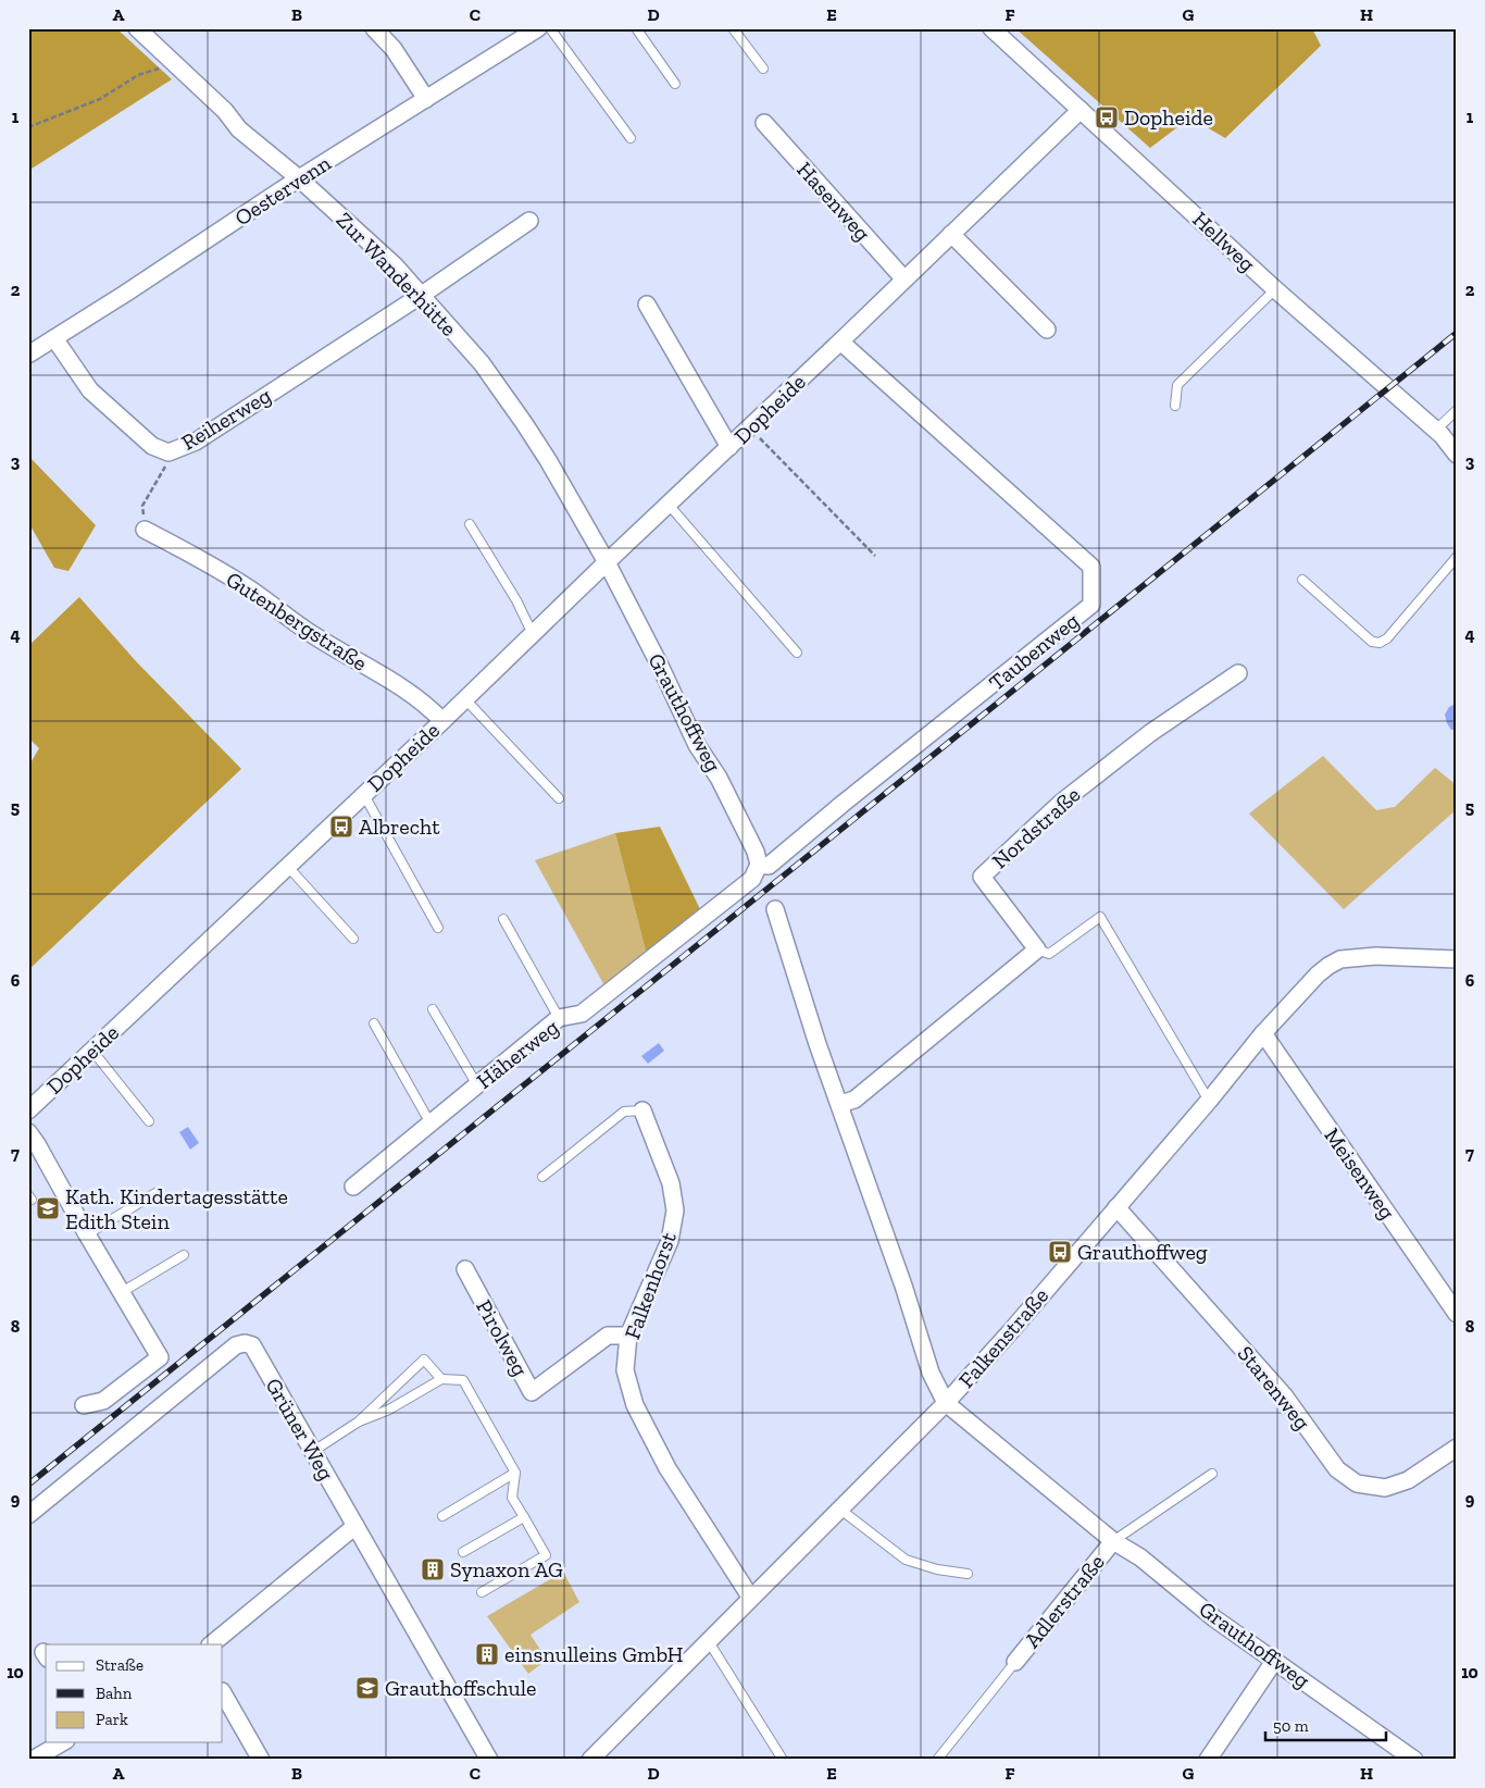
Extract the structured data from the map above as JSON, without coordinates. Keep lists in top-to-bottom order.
{
  "streets": {
    "street": [
      "Oestervenn",
      "Hasenweg",
      "Hellweg",
      "Zur Wanderhütte",
      "Dopheide",
      "Reiherweg",
      "Gutenbergstraße",
      "Taubenweg",
      "Grauthoffweg",
      "Nordstraße",
      "Häherweg",
      "Meisenweg",
      "Falkenhorst",
      "Pirolweg",
      "Falkenstraße",
      "Starenweg",
      "Grüner Weg",
      "Adlerstraße"
    ]
  },
  "crossings": [
    ["Oestervenn", "Zur Wanderhütte"],
    ["Oestervenn", "Reiherweg"],
    ["Hasenweg", "Dopheide"],
    ["Hellweg", "Dopheide"],
    ["Zur Wanderhütte", "Dopheide"],
    ["Zur Wanderhütte", "Reiherweg"],
    ["Zur Wanderhütte", "Grauthoffweg"],
    ["Dopheide", "Gutenbergstraße"],
    ["Dopheide", "Taubenweg"],
    ["Dopheide", "Grauthoffweg"],
    ["Taubenweg", "Grauthoffweg"],
    ["Taubenweg", "Häherweg"],
    ["Grauthoffweg", "Häherweg"],
    ["Grauthoffweg", "Falkenstraße"],
    ["Grauthoffweg", "Adlerstraße"],
    ["Meisenweg", "Falkenstraße"],
    ["Falkenhorst", "Pirolweg"],
    ["Falkenhorst", "Falkenstraße"],
    ["Falkenstraße", "Starenweg"]
  ],
  "places": {
    "bus stop": ["Dopheide", "Albrecht", "Grauthoffweg"],
    "school or university": ["Kath. Kindertagesstätte Edith Stein", "Grauthoffschule"],
    "building": ["Synaxon AG", "einsnulleins GmbH"]
  },
  "legend": ["Straße", "Bahn", "Park"],
  "scale_bar": "50 m",
  "grid": {
    "columns": [
      "A",
      "B",
      "C",
      "D",
      "E",
      "F",
      "G",
      "H"
    ],
    "rows": [
      "1",
      "2",
      "3",
      "4",
      "5",
      "6",
      "7",
      "8",
      "9",
      "10"
    ]
  }
}
